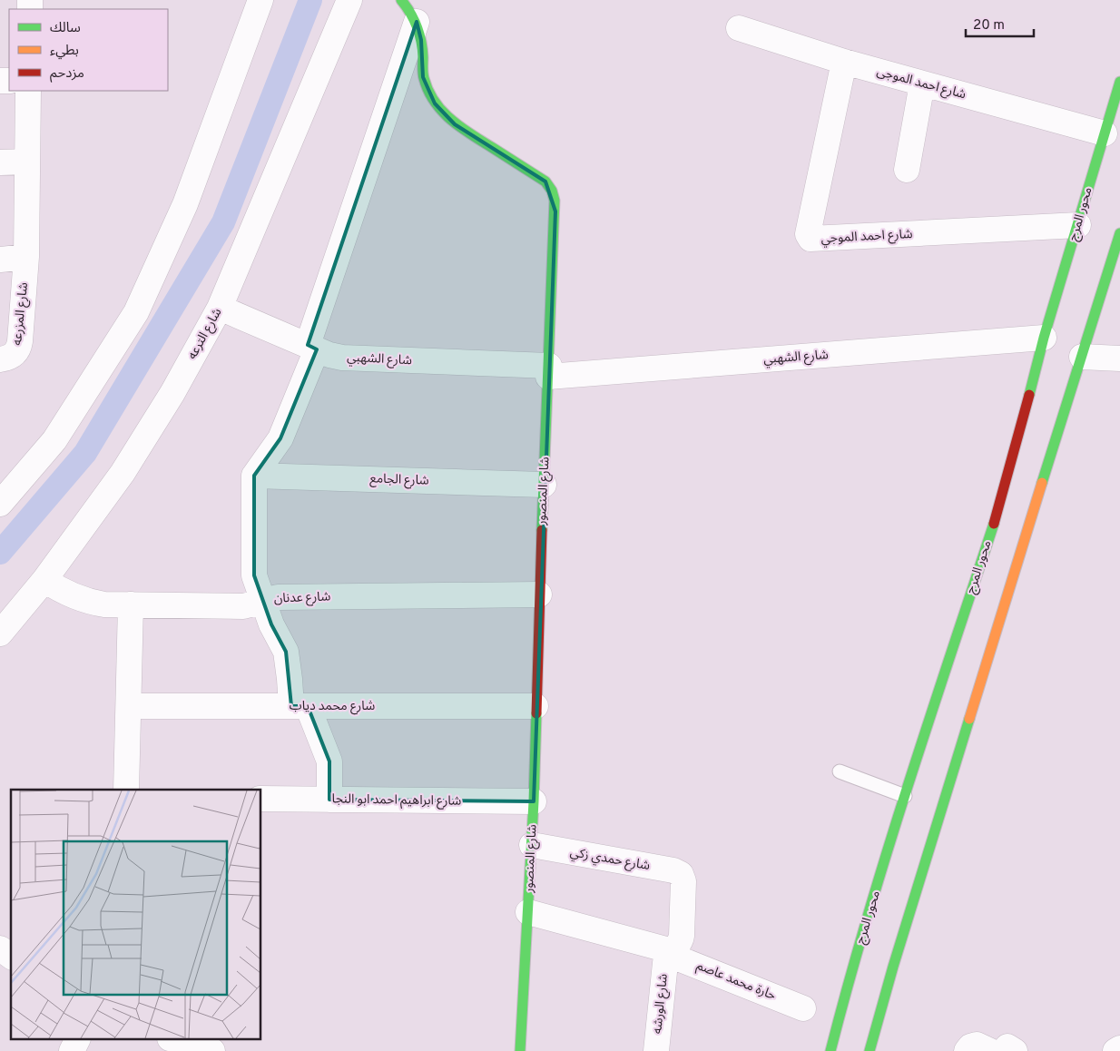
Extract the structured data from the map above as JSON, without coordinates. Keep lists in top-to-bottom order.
{
  "streets": {
    "main road": ["محور المرج", "شارع المنصور"],
    "street": [
      "شارع احمد الموجى",
      "شارع احمد الموجي",
      "شارع المزرعه",
      "شارع الترعه",
      "شارع الشهبي",
      "شارع الجامع",
      "شارع عدنان",
      "شارع محمد دياب",
      "شارع ابراهيم احمد ابو النجا",
      "شارع حمدي زكي",
      "حارة محمد عاصم",
      "شارع الورشه"
    ]
  },
  "crossings": [
    ["شارع احمد الموجى", "محور المرج"],
    ["شارع احمد الموجى", "شارع احمد الموجي"],
    ["محور المرج", "شارع احمد الموجي"],
    ["محور المرج", "شارع الشهبي"],
    ["شارع الترعه", "شارع الشهبي"],
    ["شارع الترعه", "شارع عدنان"],
    ["شارع الشهبي", "شارع المنصور"],
    ["شارع الجامع", "شارع المنصور"],
    ["شارع المنصور", "شارع عدنان"],
    ["شارع المنصور", "شارع محمد دياب"],
    ["شارع المنصور", "شارع ابراهيم احمد ابو النجا"],
    ["شارع المنصور", "شارع حمدي زكي"],
    ["شارع المنصور", "حارة محمد عاصم"],
    ["شارع حمدي زكي", "شارع الورشه"],
    ["حارة محمد عاصم", "شارع الورشه"]
  ],
  "legend": ["سالك", "بطيء", "مزدحم"],
  "scale_bar": "20 m"
}
